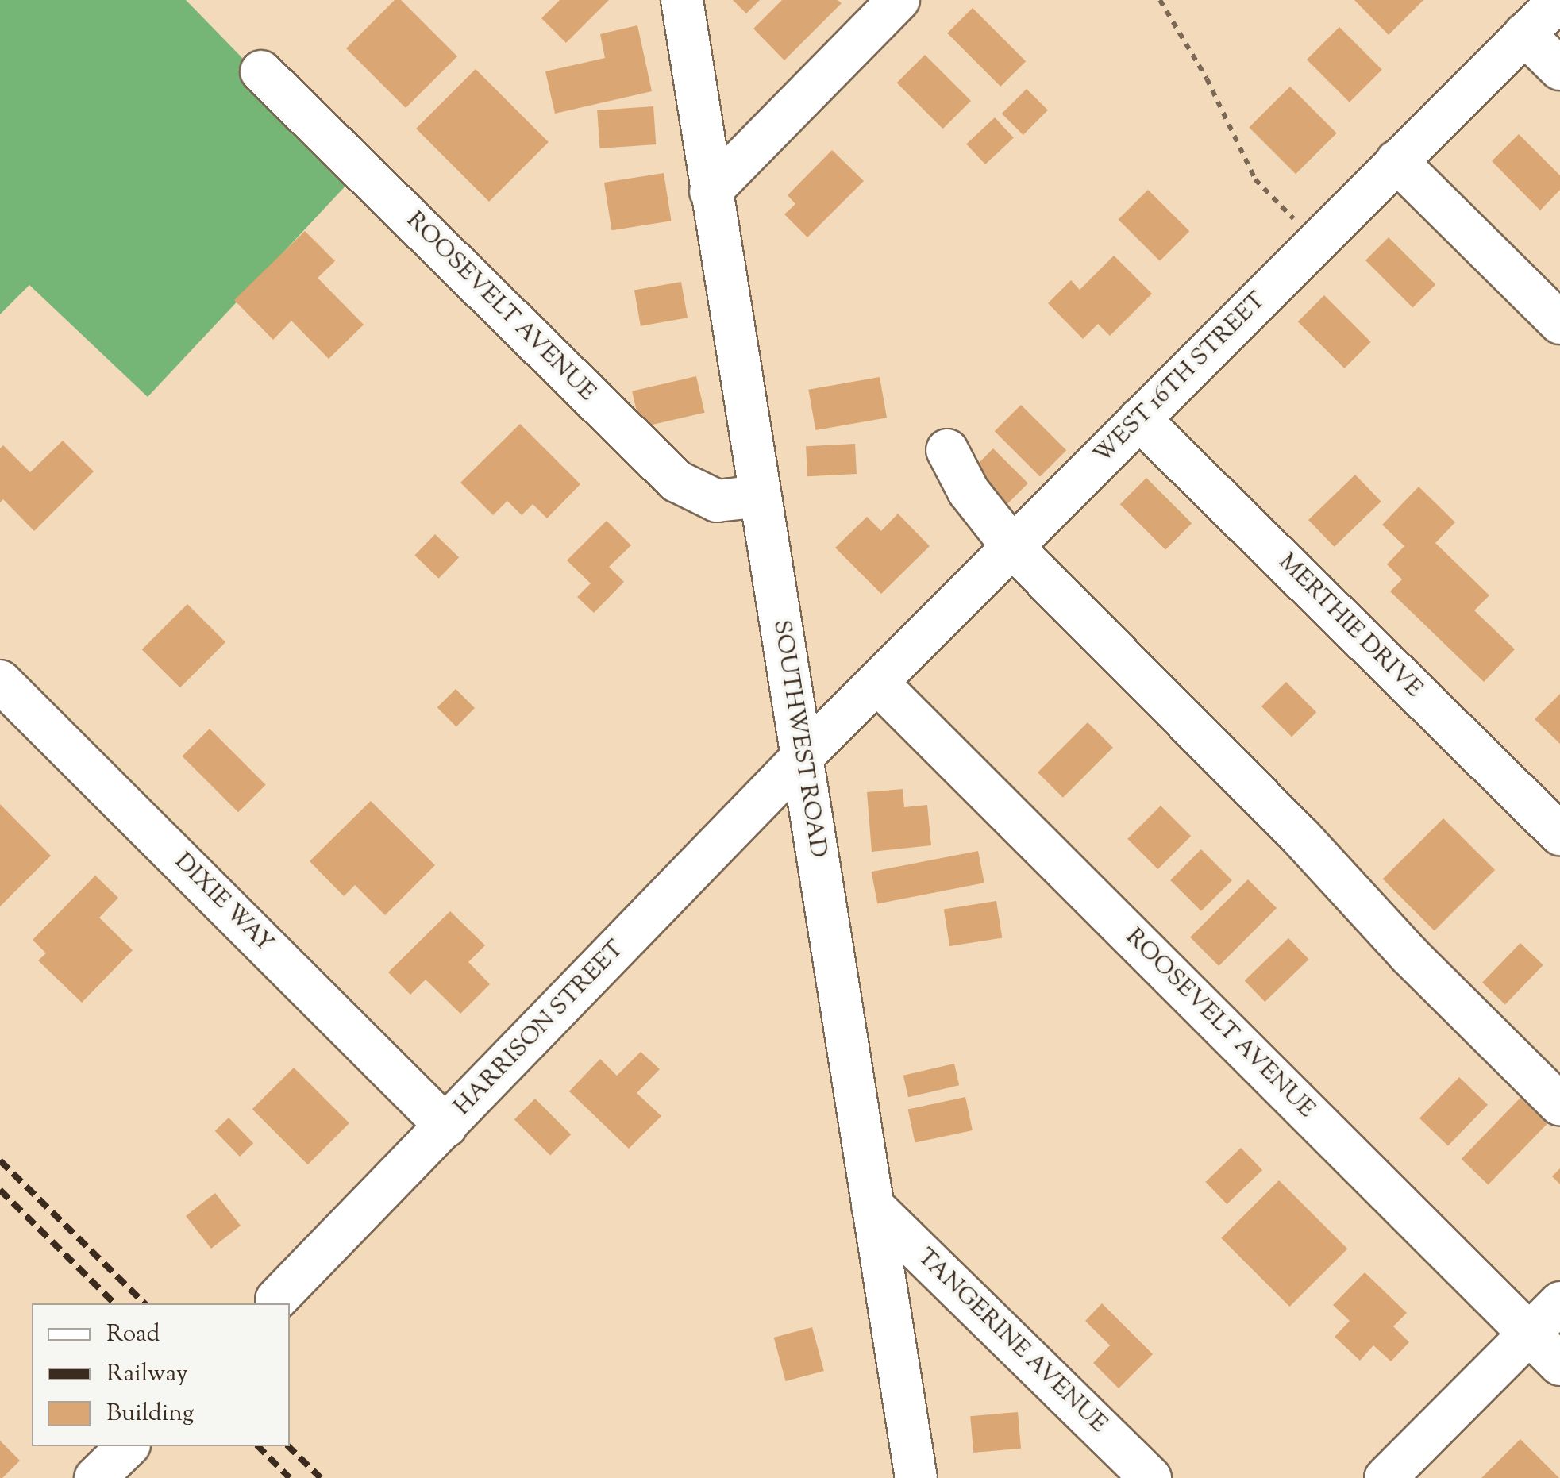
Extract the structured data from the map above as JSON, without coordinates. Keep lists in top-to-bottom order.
{
  "streets": {
    "street": [
      "ROOSEVELT AVENUE",
      "WEST 16TH STREET",
      "MERTHIE DRIVE",
      "SOUTHWEST ROAD",
      "DIXIE WAY",
      "HARRISON STREET",
      "TANGERINE AVENUE"
    ]
  },
  "crossings": [
    ["ROOSEVELT AVENUE", "WEST 16TH STREET"],
    ["ROOSEVELT AVENUE", "SOUTHWEST ROAD"],
    ["WEST 16TH STREET", "MERTHIE DRIVE"],
    ["WEST 16TH STREET", "SOUTHWEST ROAD"],
    ["WEST 16TH STREET", "HARRISON STREET"],
    ["SOUTHWEST ROAD", "HARRISON STREET"],
    ["SOUTHWEST ROAD", "TANGERINE AVENUE"],
    ["DIXIE WAY", "HARRISON STREET"]
  ],
  "legend": ["Road", "Railway", "Building"]
}
